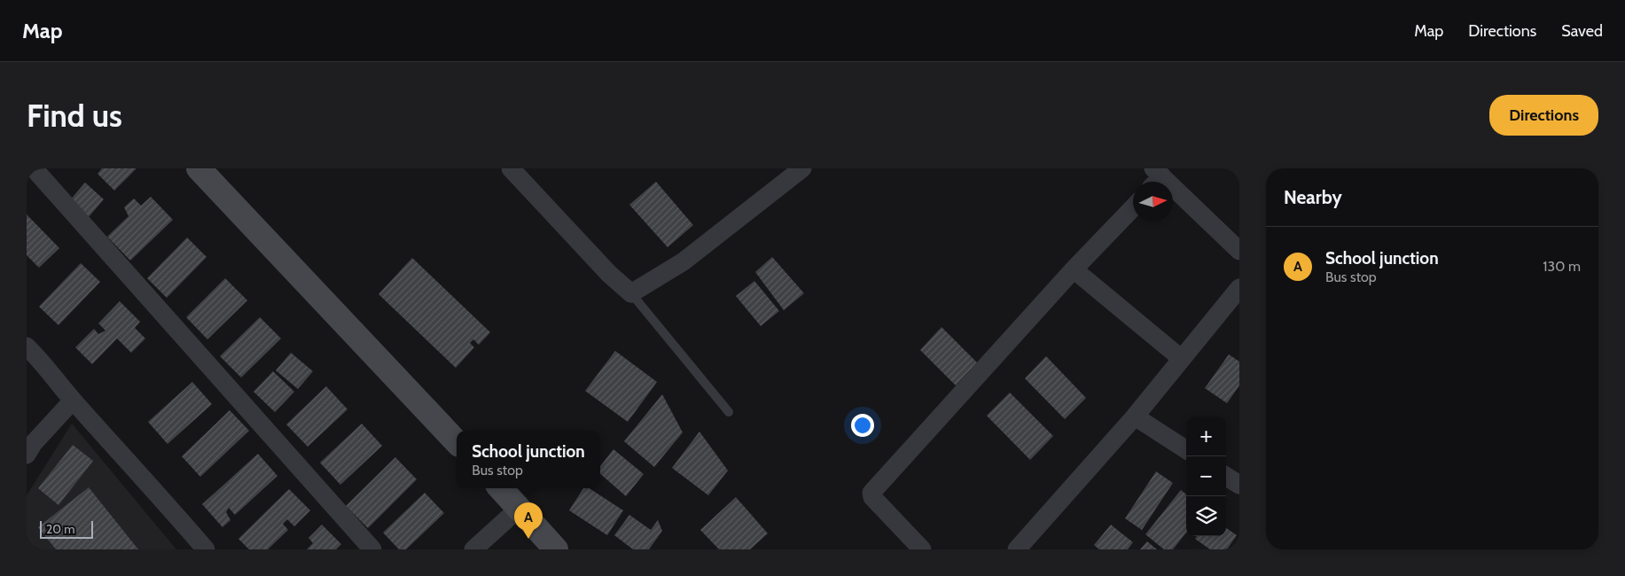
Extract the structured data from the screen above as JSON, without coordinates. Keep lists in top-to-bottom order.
{
  "scale_bar": "20 m",
  "north": "right",
  "page": {
    "header": "Map",
    "nav": ["Map", "Directions", "Saved"],
    "buttons": "Directions",
    "title": "Find us",
    "heading": "Nearby",
    "list": [
      {
        "mark": "A",
        "name": "School junction",
        "note": "Bus stop",
        "value": "130 m"
      }
    ],
    "map_buttons": ["+", "−"],
    "popup": ["School junction", "Bus stop"],
    "pins": "A",
    "scale": "20 m"
  }
}
